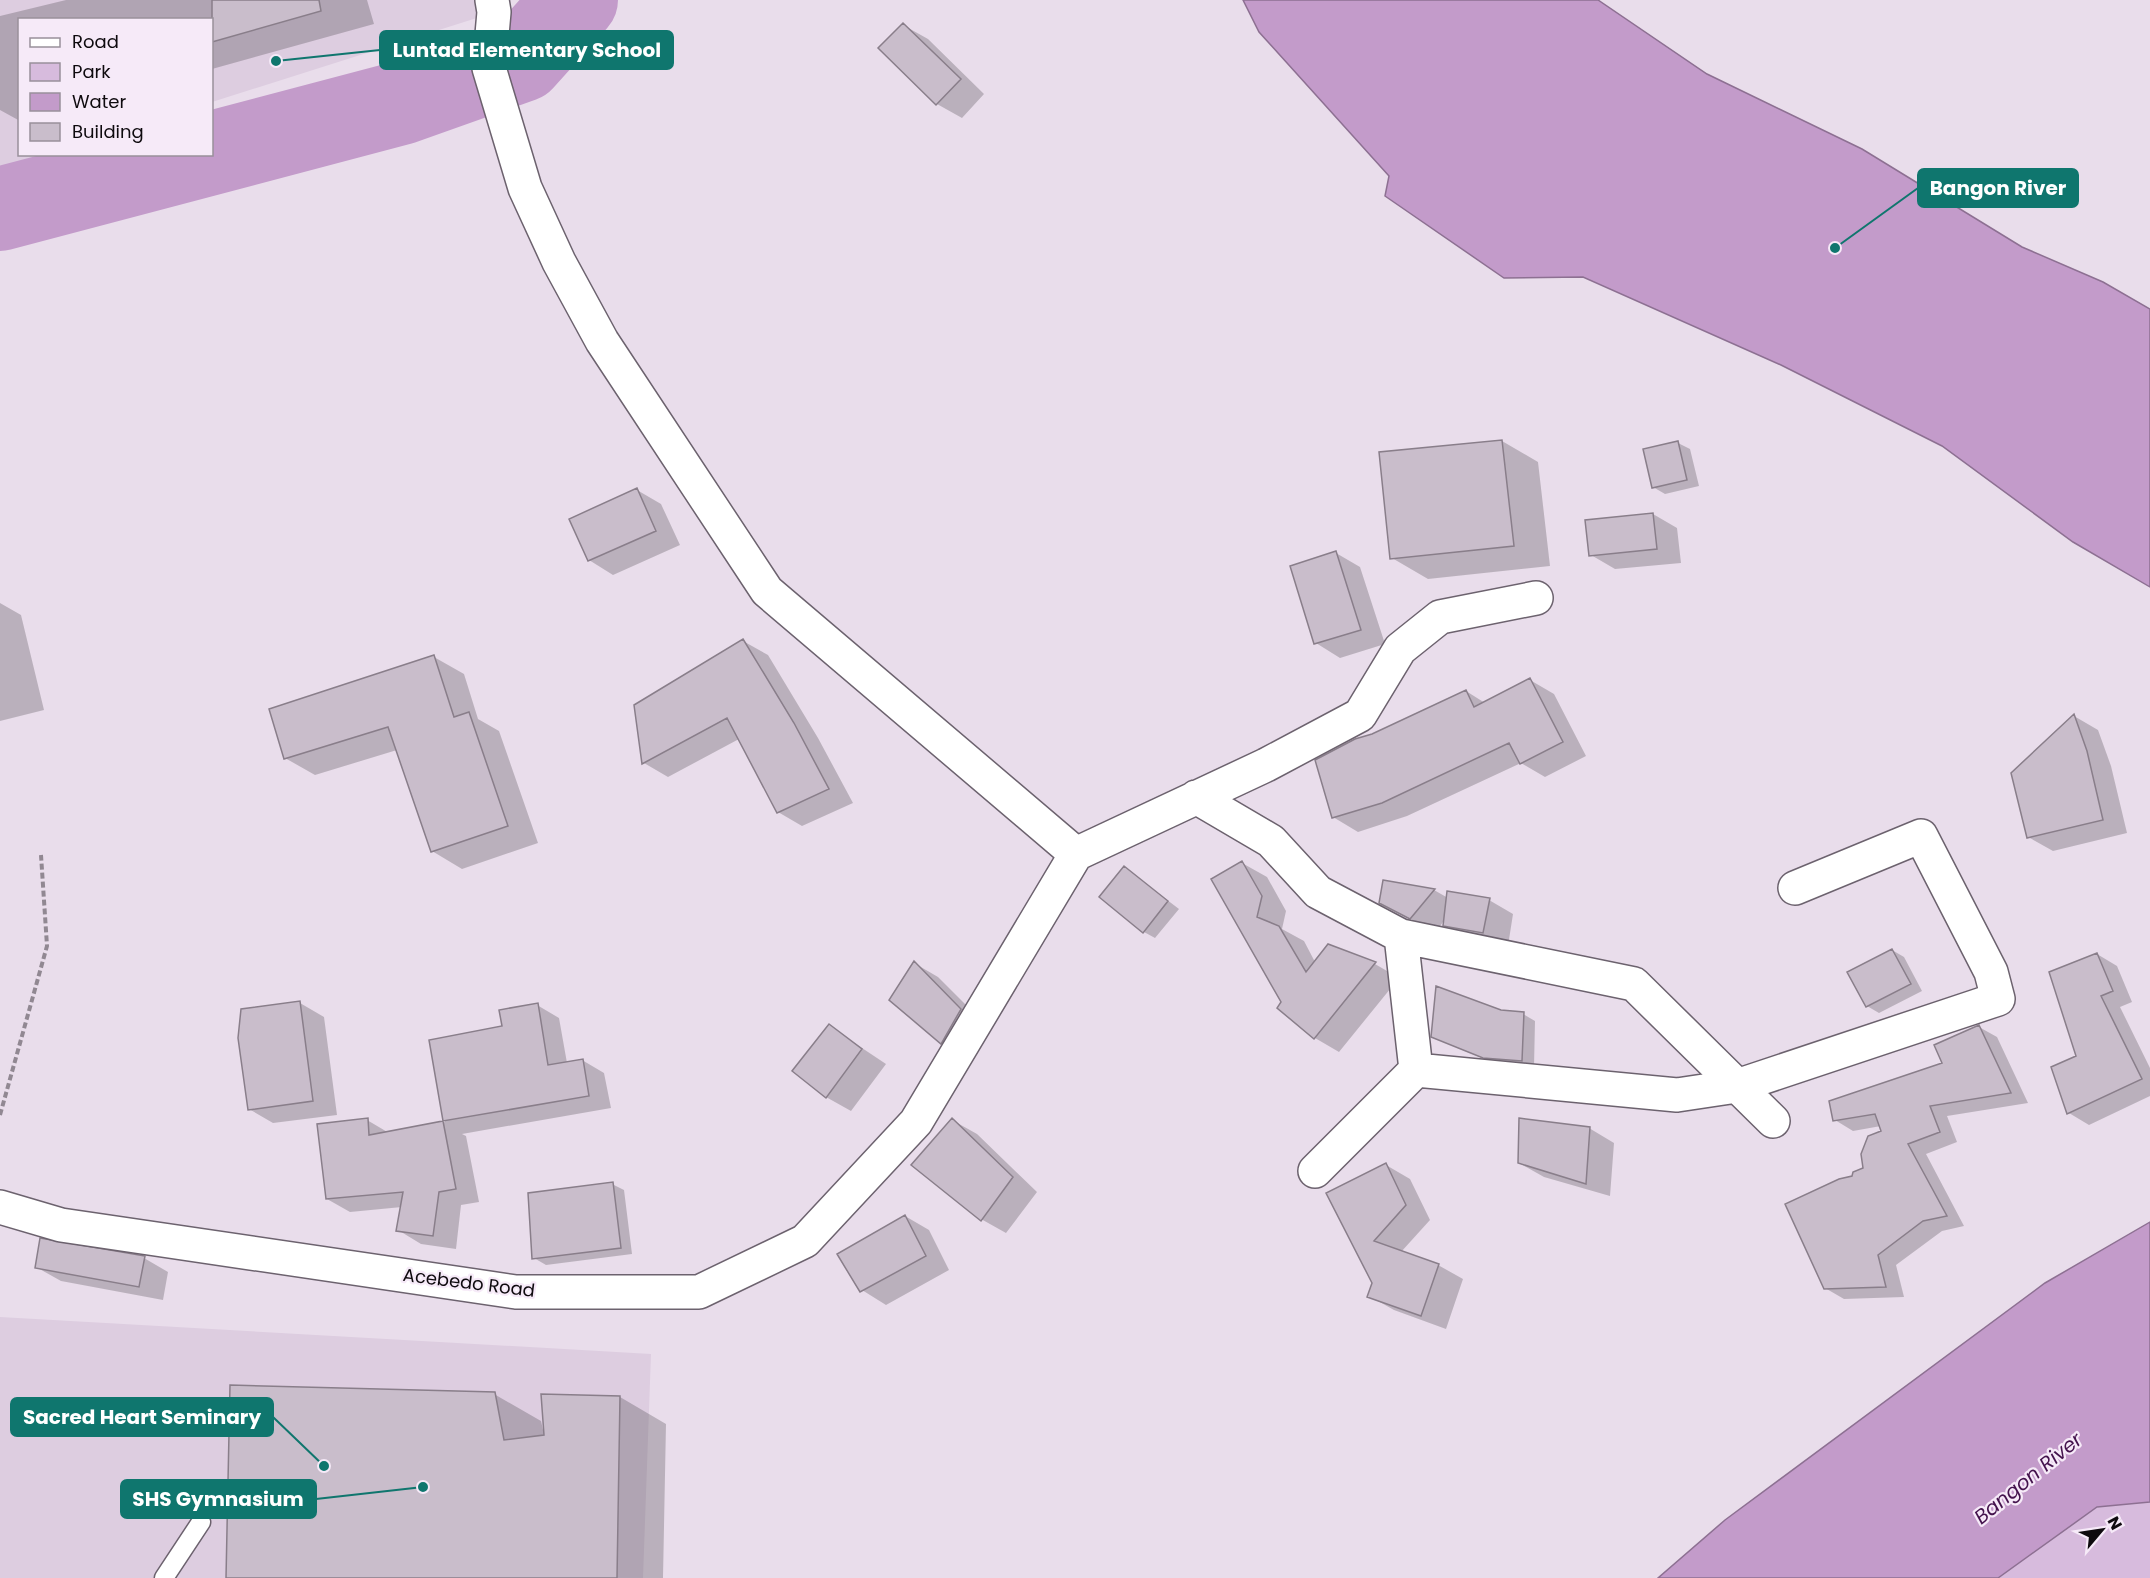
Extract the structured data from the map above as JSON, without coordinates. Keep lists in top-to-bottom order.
{
  "streets": {
    "street": ["Acebedo Road"]
  },
  "water": ["Bangon River"],
  "places": [
    "Luntad Elementary School",
    "Bangon River",
    "Sacred Heart Seminary",
    "SHS Gymnasium"
  ],
  "legend": [
    "Road",
    "Park",
    "Water",
    "Building"
  ],
  "north": "top right"
}
